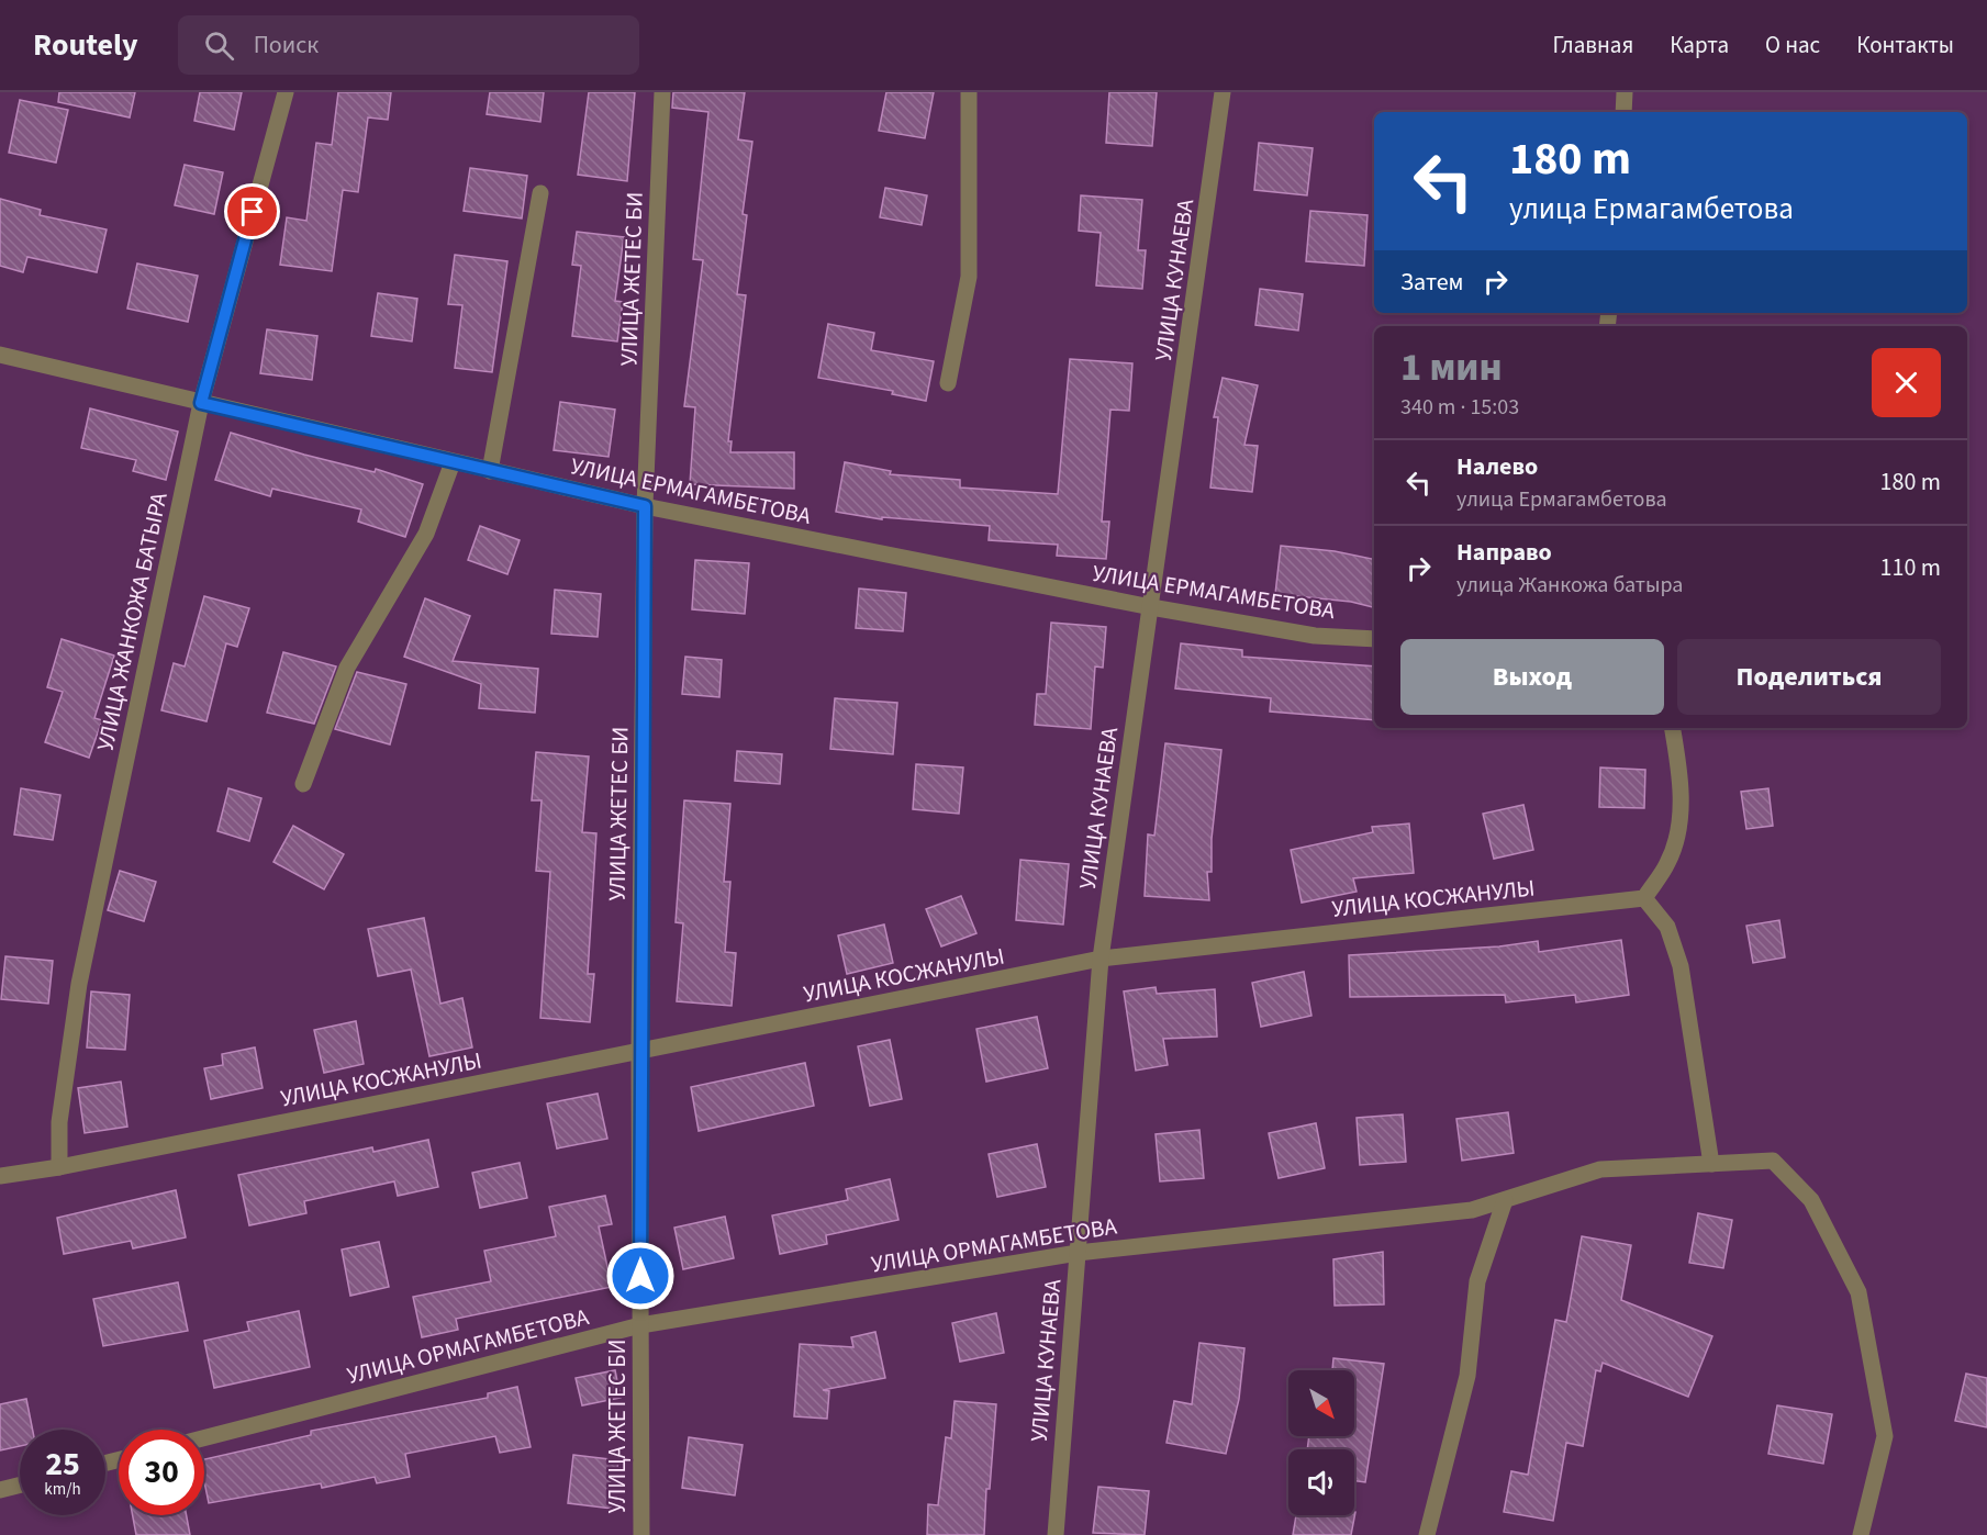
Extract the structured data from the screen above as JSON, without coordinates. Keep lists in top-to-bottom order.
{
  "streets": {
    "street": [
      "УЛИЦА ЖЕТЕС БИ",
      "УЛИЦА КУНАЕВА",
      "УЛИЦА ЕРМАГАМБЕТОВА",
      "УЛИЦА ЖАНКОЖА БАТЫРА",
      "УЛИЦА КОСЖАНУЛЫ",
      "УЛИЦА ОРМАГАМБЕТОВА"
    ]
  },
  "crossings": [
    ["УЛИЦА ЖЕТЕС БИ", "УЛИЦА ЕРМАГАМБЕТОВА"],
    ["УЛИЦА ЖЕТЕС БИ", "УЛИЦА КОСЖАНУЛЫ"],
    ["УЛИЦА ЖЕТЕС БИ", "УЛИЦА ОРМАГАМБЕТОВА"],
    ["УЛИЦА КУНАЕВА", "УЛИЦА ЕРМАГАМБЕТОВА"],
    ["УЛИЦА КУНАЕВА", "УЛИЦА КОСЖАНУЛЫ"],
    ["УЛИЦА КУНАЕВА", "УЛИЦА ОРМАГАМБЕТОВА"],
    ["УЛИЦА ЕРМАГАМБЕТОВА", "УЛИЦА ЖАНКОЖА БАТЫРА"],
    ["УЛИЦА ЖАНКОЖА БАТЫРА", "УЛИЦА КОСЖАНУЛЫ"]
  ],
  "north": "bottom right",
  "page": {
    "header": "Routely",
    "search": "Поиск",
    "nav": [
      "Главная",
      "Карта",
      "О нас",
      "Контакты"
    ],
    "turn": ["180 m", "улица Ермагамбетова"],
    "then": "Затем",
    "heading": ["1 мин", "340 m · 15:03"],
    "list": [
      {
        "name": "Налево",
        "note": "улица Ермагамбетова",
        "value": "180 m"
      },
      {
        "name": "Направо",
        "note": "улица Жанкожа батыра",
        "value": "110 m"
      }
    ],
    "buttons": ["Выход", "Поделиться"],
    "speed": "25 km/h",
    "limit": "30"
  }
}
